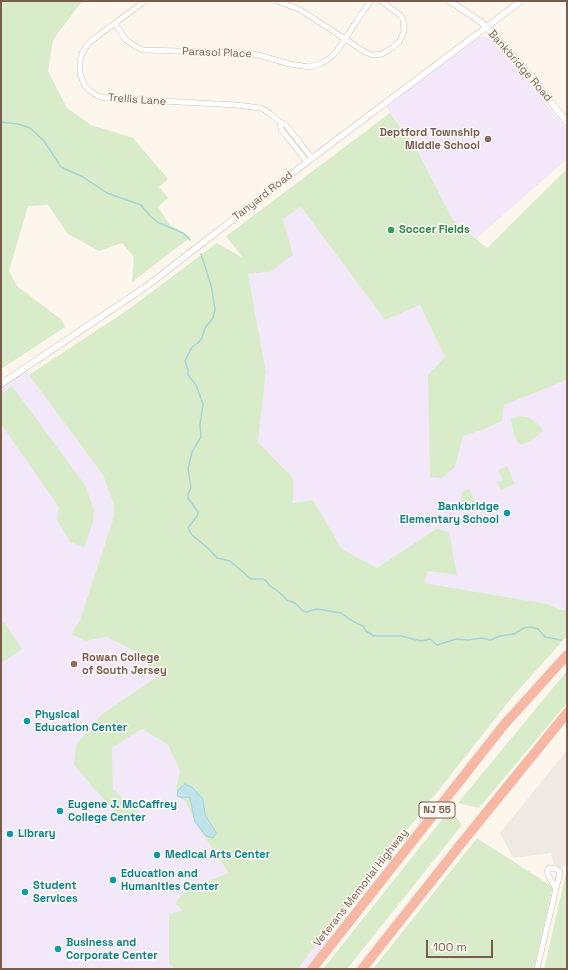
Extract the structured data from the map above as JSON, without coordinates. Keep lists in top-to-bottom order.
{
  "streets": {
    "highway": ["NJ 55", "Veterans Memorial Highway"],
    "street": [
      "Parasol Place",
      "Bankbridge Road",
      "Trellis Lane",
      "Tanyard Road"
    ]
  },
  "crossings": [
    ["Parasol Place", "Trellis Lane"],
    ["Bankbridge Road", "Tanyard Road"],
    ["Trellis Lane", "Tanyard Road"]
  ],
  "places": [
    "Deptford Township Middle School",
    "Soccer Fields",
    "Bankbridge Elementary School",
    "Rowan College of South Jersey",
    "Physical Education Center",
    "Eugene J. McCaffrey College Center",
    "Library",
    "Medical Arts Center",
    "Education and Humanities Center",
    "Student Services",
    "Business and Corporate Center"
  ],
  "scale_bar": "100 m"
}
